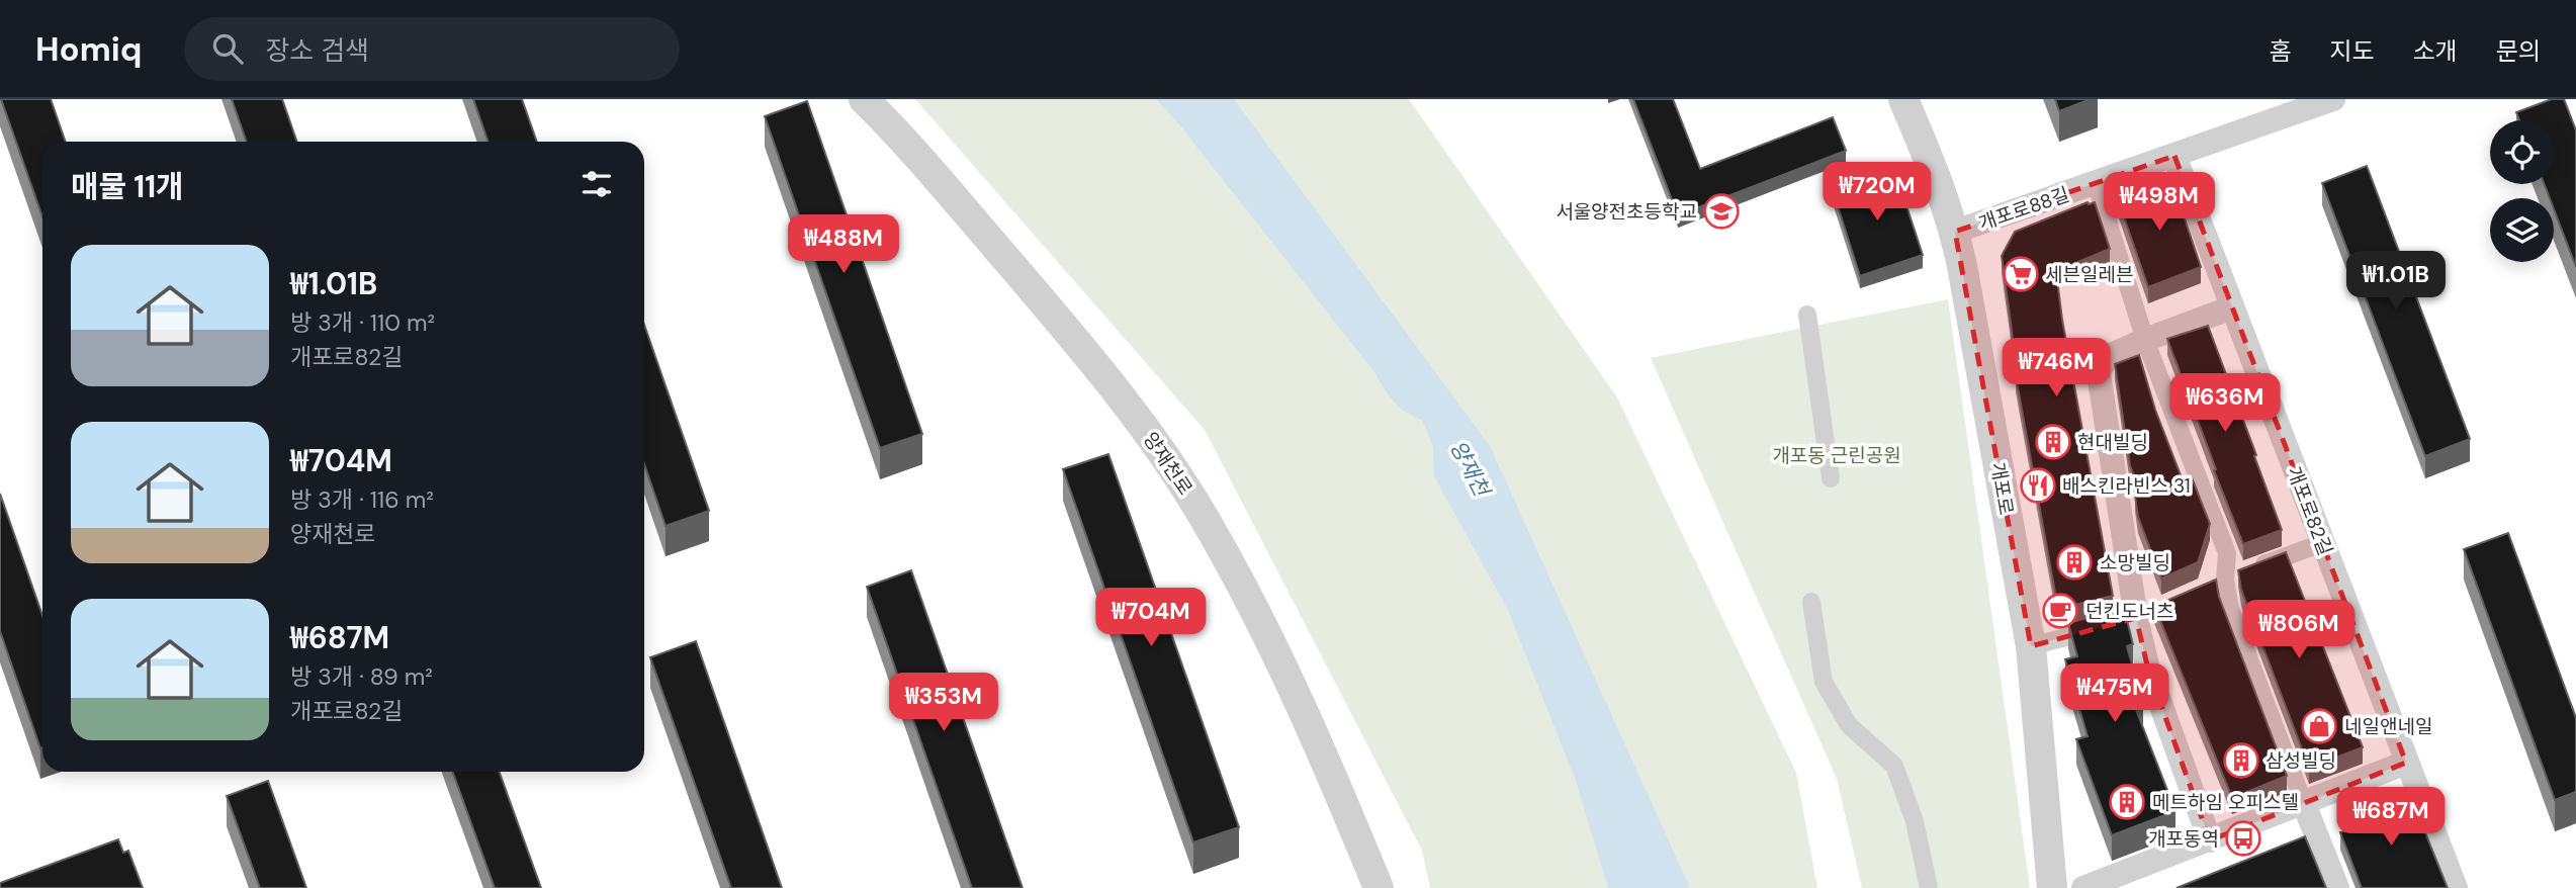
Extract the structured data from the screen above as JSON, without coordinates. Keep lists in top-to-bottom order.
{
  "streets": {
    "street": [
      "개포로88길",
      "양재천로",
      "개포로",
      "개포로82길"
    ]
  },
  "crossings": [
    ["개포로88길", "개포로"],
    ["개포로88길", "개포로82길"]
  ],
  "water": ["양재천"],
  "parks": ["개포동 근린공원"],
  "places": {
    "school or university": ["서울양전초등학교"],
    "supermarket": ["세븐일레븐"],
    "building": [
      "현대빌딩",
      "소망빌딩",
      "삼성빌딩",
      "메트하임 오피스텔"
    ],
    "restaurant": ["배스킨라빈스 31"],
    "cafe": ["던킨도너츠"],
    "shop": ["네일앤네일"],
    "bus stop": ["개포동역"]
  },
  "page": {
    "header": "Homiq",
    "search": "장소 검색",
    "nav": [
      "홈",
      "지도",
      "소개",
      "문의"
    ],
    "heading": "매물 11개",
    "price": [
      "₩720M",
      "₩498M",
      "₩488M",
      "₩1.01B",
      "₩746M",
      "₩636M",
      "₩704M",
      "₩806M",
      "₩475M",
      "₩353M",
      "₩687M"
    ],
    "list": [
      {
        "name": "₩1.01B",
        "note": "방 3개 · 110 m² · 개포로82길"
      },
      {
        "name": "₩704M",
        "note": "방 3개 · 116 m² · 양재천로"
      },
      {
        "name": "₩687M",
        "note": "방 3개 · 89 m² · 개포로82길"
      }
    ]
  }
}
